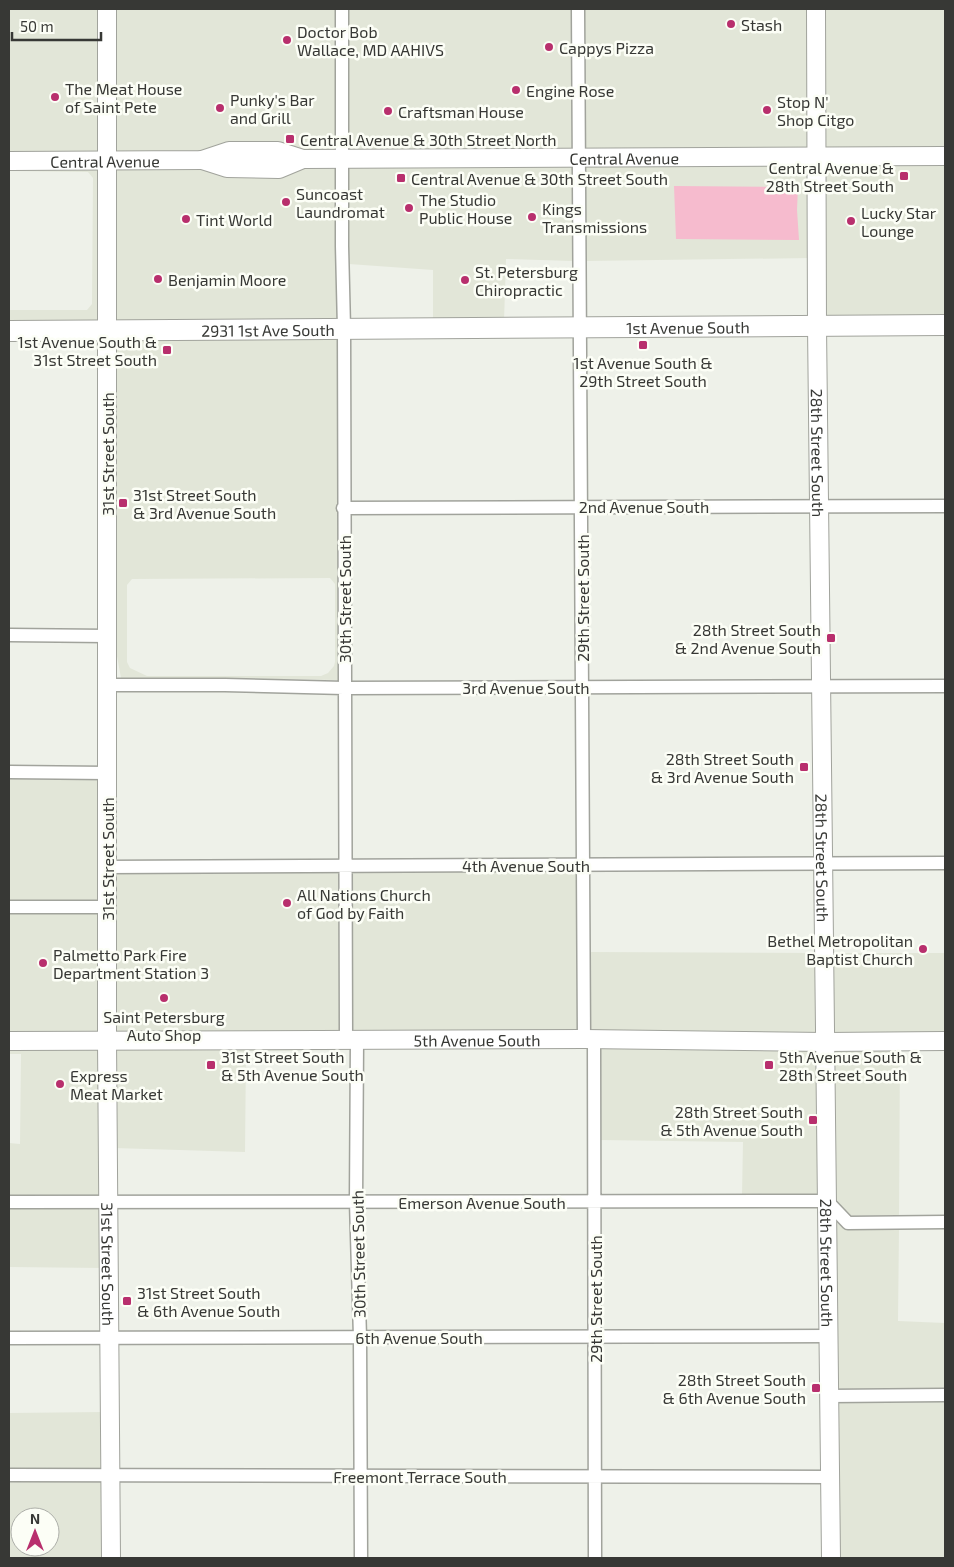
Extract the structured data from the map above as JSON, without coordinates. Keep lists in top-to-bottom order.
{
  "streets": {
    "main road": ["1st Avenue South", "2931 1st Ave South"],
    "street": [
      "Central Avenue",
      "28th Street South",
      "31st Street South",
      "2nd Avenue South",
      "29th Street South",
      "30th Street South",
      "3rd Avenue South",
      "4th Avenue South",
      "5th Avenue South",
      "Emerson Avenue South",
      "6th Avenue South",
      "Freemont Terrace South"
    ]
  },
  "crossings": [
    ["Central Avenue", "28th Street South"],
    ["Central Avenue", "31st Street South"],
    ["Central Avenue", "29th Street South"],
    ["Central Avenue", "30th Street South"],
    ["1st Avenue South", "2931 1st Ave South"],
    ["1st Avenue South", "28th Street South"],
    ["1st Avenue South", "29th Street South"],
    ["2931 1st Ave South", "31st Street South"],
    ["2931 1st Ave South", "30th Street South"],
    ["28th Street South", "2nd Avenue South"],
    ["28th Street South", "3rd Avenue South"],
    ["28th Street South", "4th Avenue South"],
    ["28th Street South", "5th Avenue South"],
    ["28th Street South", "Emerson Avenue South"],
    ["28th Street South", "6th Avenue South"],
    ["28th Street South", "Freemont Terrace South"],
    ["31st Street South", "3rd Avenue South"],
    ["31st Street South", "4th Avenue South"],
    ["31st Street South", "5th Avenue South"],
    ["31st Street South", "Emerson Avenue South"],
    ["31st Street South", "6th Avenue South"],
    ["31st Street South", "Freemont Terrace South"],
    ["2nd Avenue South", "29th Street South"],
    ["2nd Avenue South", "30th Street South"],
    ["29th Street South", "3rd Avenue South"],
    ["29th Street South", "4th Avenue South"],
    ["29th Street South", "5th Avenue South"],
    ["29th Street South", "Emerson Avenue South"],
    ["29th Street South", "6th Avenue South"],
    ["29th Street South", "Freemont Terrace South"],
    ["30th Street South", "3rd Avenue South"],
    ["30th Street South", "4th Avenue South"],
    ["30th Street South", "5th Avenue South"],
    ["30th Street South", "Emerson Avenue South"],
    ["30th Street South", "6th Avenue South"],
    ["30th Street South", "Freemont Terrace South"]
  ],
  "places": {
    "other": [
      "Stash",
      "Doctor Bob Wallace, MD AAHIVS",
      "Cappys Pizza",
      "Engine Rose",
      "The Meat House of Saint Pete",
      "Punky's Bar and Grill",
      "Stop N' Shop Citgo",
      "Craftsman House",
      "Suncoast Laundromat",
      "The Studio Public House",
      "Kings Transmissions",
      "Tint World",
      "Lucky Star Lounge",
      "Benjamin Moore",
      "St. Petersburg Chiropractic",
      "All Nations Church of God by Faith",
      "Bethel Metropolitan Baptist Church",
      "Palmetto Park Fire Department Station 3",
      "Saint Petersburg Auto Shop",
      "Express Meat Market"
    ],
    "transit": [
      "Central Avenue & 30th Street North",
      "Central Avenue & 28th Street South",
      "Central Avenue & 30th Street South",
      "1st Avenue South & 29th Street South",
      "1st Avenue South & 31st Street South",
      "31st Street South & 3rd Avenue South",
      "28th Street South & 2nd Avenue South",
      "28th Street South & 3rd Avenue South",
      "31st Street South & 5th Avenue South",
      "5th Avenue South & 28th Street South",
      "28th Street South & 5th Avenue South",
      "31st Street South & 6th Avenue South",
      "28th Street South & 6th Avenue South"
    ]
  },
  "scale_bar": "50 m",
  "north": "top"
}
